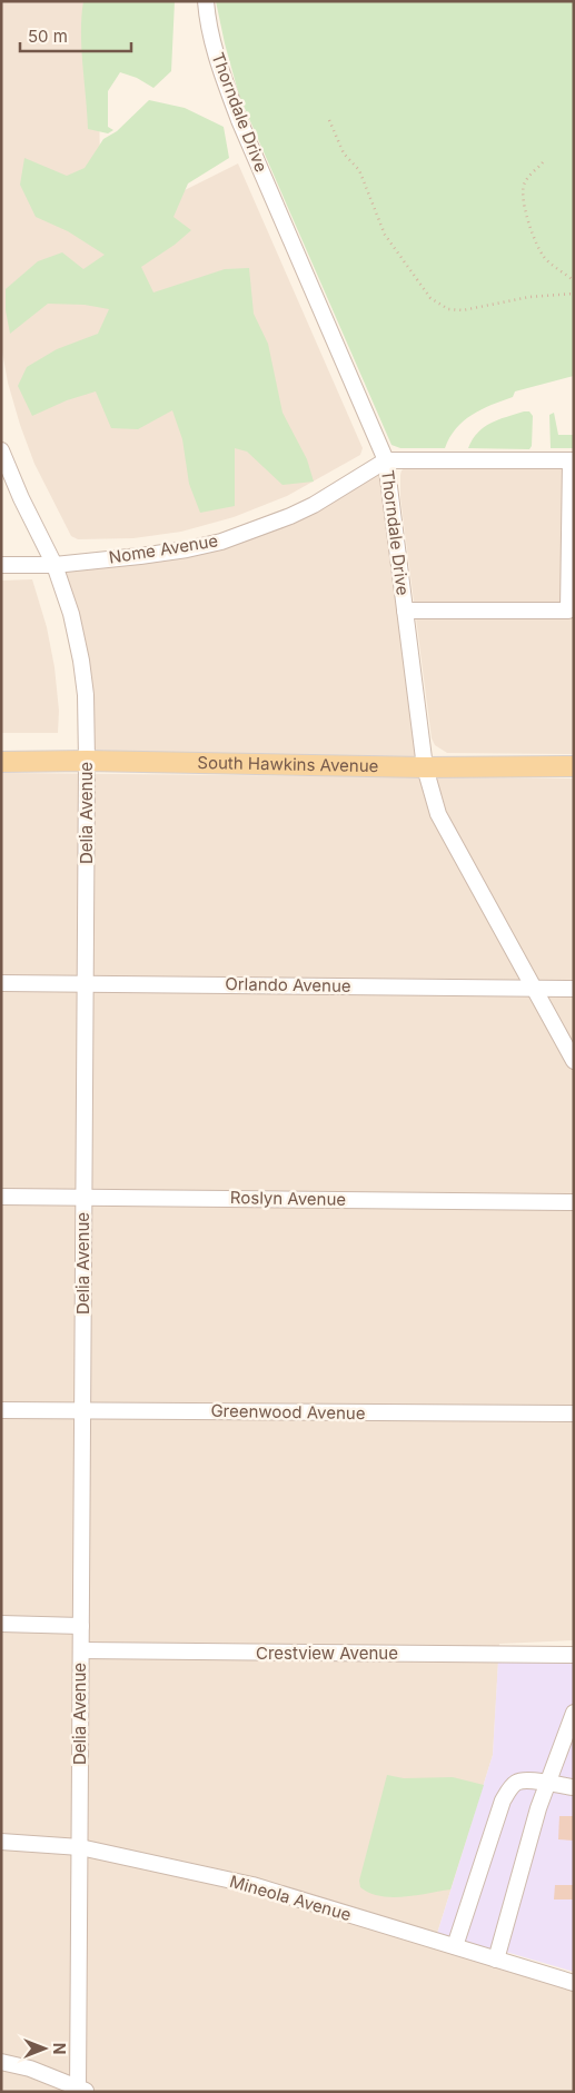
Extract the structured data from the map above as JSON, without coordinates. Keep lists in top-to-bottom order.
{
  "streets": {
    "main road": ["South Hawkins Avenue"],
    "street": [
      "Thorndale Drive",
      "Nome Avenue",
      "Delia Avenue",
      "Orlando Avenue",
      "Roslyn Avenue",
      "Greenwood Avenue",
      "Crestview Avenue",
      "Mineola Avenue"
    ]
  },
  "crossings": [
    ["Thorndale Drive", "Nome Avenue"],
    ["Thorndale Drive", "South Hawkins Avenue"],
    ["Thorndale Drive", "Orlando Avenue"],
    ["Nome Avenue", "Delia Avenue"],
    ["South Hawkins Avenue", "Delia Avenue"],
    ["Delia Avenue", "Orlando Avenue"],
    ["Delia Avenue", "Roslyn Avenue"],
    ["Delia Avenue", "Greenwood Avenue"],
    ["Delia Avenue", "Crestview Avenue"],
    ["Delia Avenue", "Mineola Avenue"]
  ],
  "scale_bar": "50 m",
  "north": "right"
}
